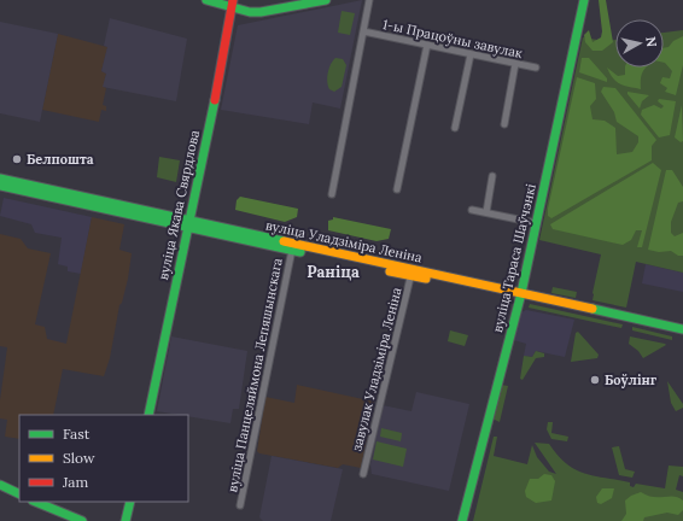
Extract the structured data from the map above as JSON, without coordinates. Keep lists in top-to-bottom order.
{
  "streets": {
    "street": [
      "1-ы Працоўны завулак",
      "вуліца Якава Свярдлова",
      "вуліца Уладзіміра Леніна",
      "вуліца Тараса Шаўчэнкі",
      "завулак Уладзіміра Леніна",
      "вуліца Панцеляймона Лепяшынскага"
    ]
  },
  "crossings": [
    ["вуліца Якава Свярдлова", "вуліца Уладзіміра Леніна"],
    ["вуліца Уладзіміра Леніна", "вуліца Тараса Шаўчэнкі"],
    ["вуліца Уладзіміра Леніна", "завулак Уладзіміра Леніна"],
    ["вуліца Уладзіміра Леніна", "вуліца Панцеляймона Лепяшынскага"]
  ],
  "districts": ["Раніца"],
  "places": ["Белпошта", "Боўлінг"],
  "legend": ["Fast", "Slow", "Jam"],
  "north": "right"
}
